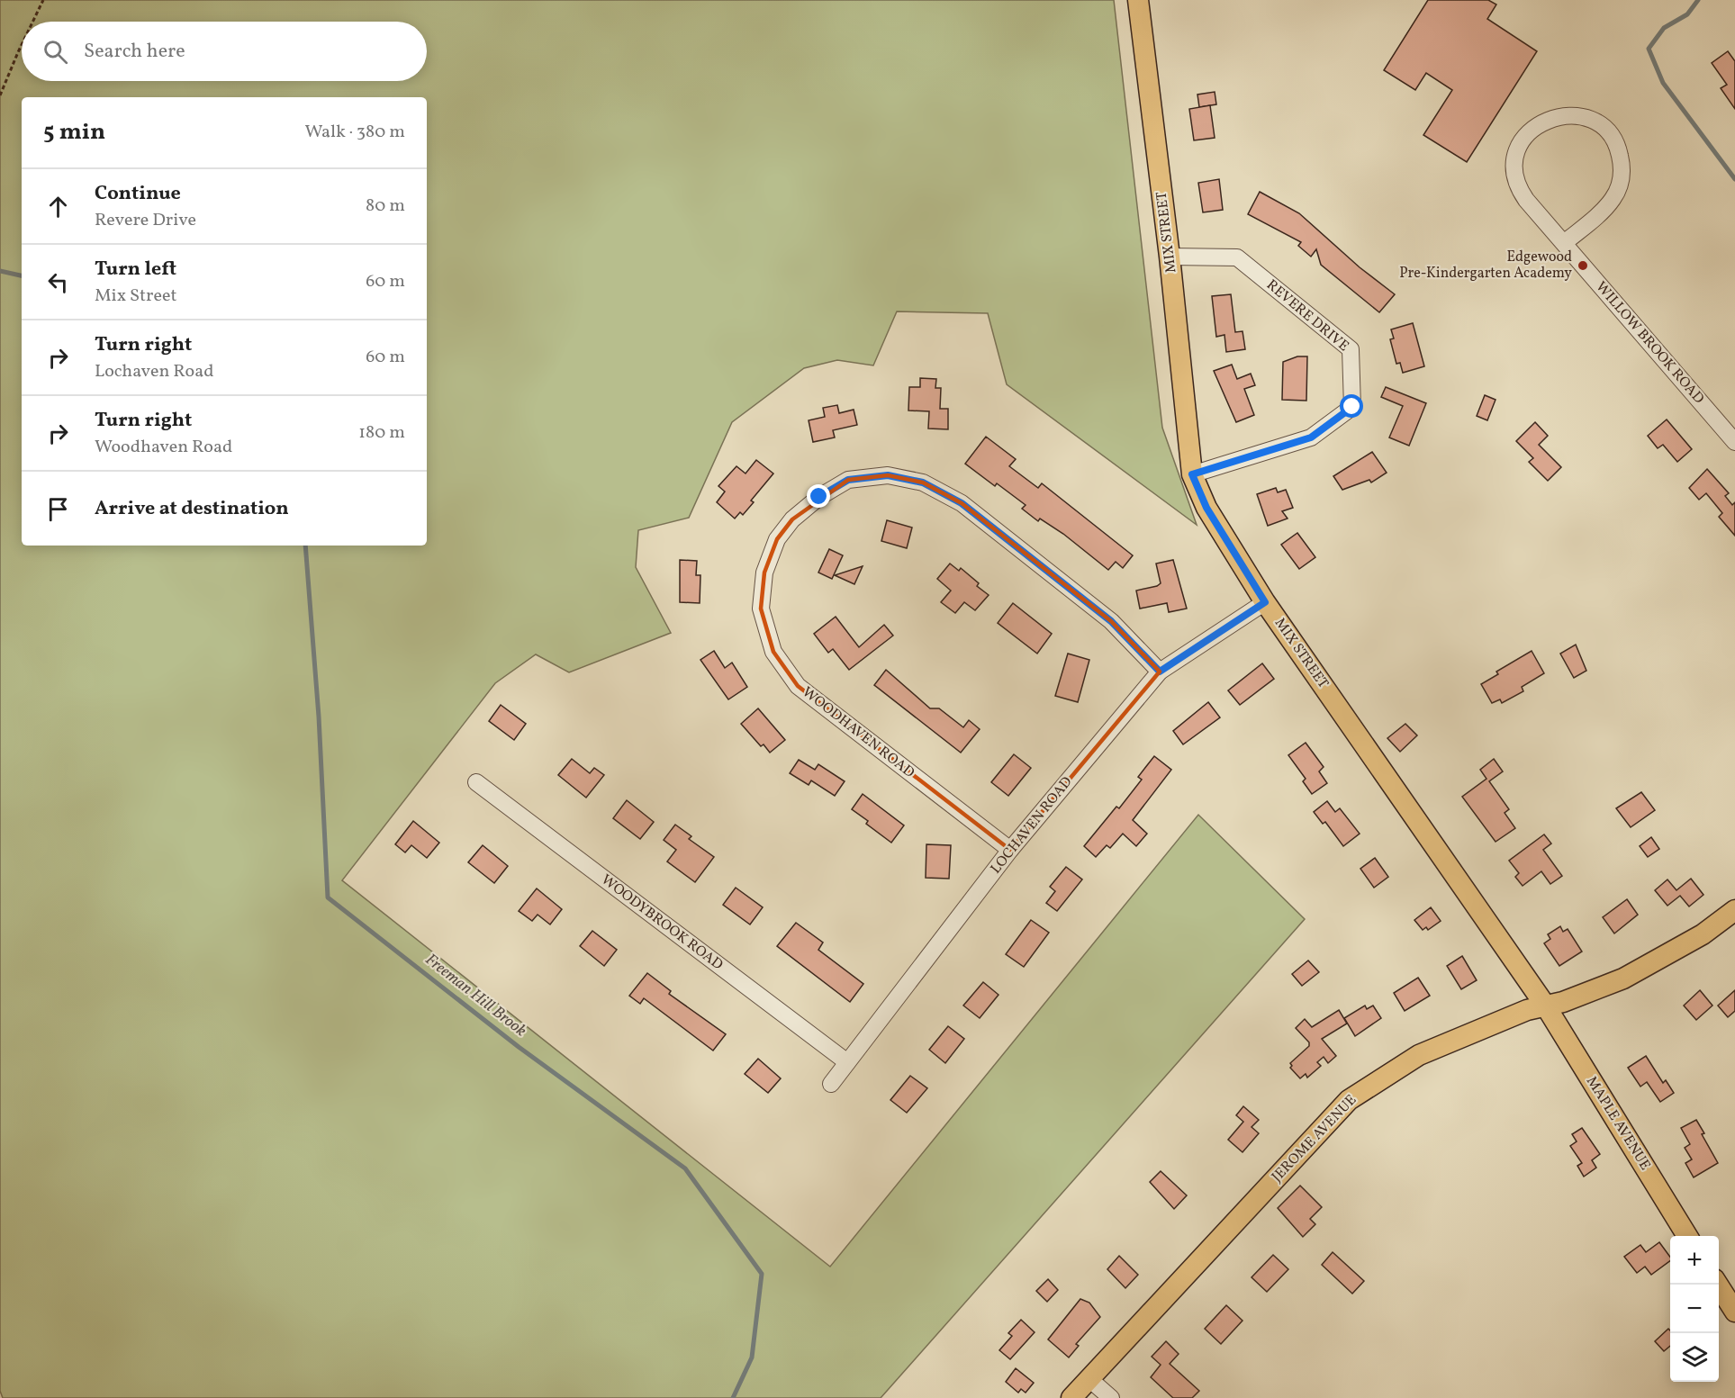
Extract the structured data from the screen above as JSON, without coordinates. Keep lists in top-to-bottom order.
{
  "streets": {
    "main road": ["MIX STREET", "MAPLE AVENUE", "JEROME AVENUE"],
    "street": [
      "REVERE DRIVE",
      "WILLOW BROOK ROAD",
      "WOODHAVEN ROAD",
      "LOCHAVEN ROAD",
      "WOODYBROOK ROAD"
    ]
  },
  "crossings": [
    ["MIX STREET", "REVERE DRIVE"],
    ["MIX STREET", "LOCHAVEN ROAD"],
    ["MIX STREET", "MAPLE AVENUE"],
    ["MIX STREET", "JEROME AVENUE"],
    ["WOODHAVEN ROAD", "LOCHAVEN ROAD"],
    ["LOCHAVEN ROAD", "WOODYBROOK ROAD"],
    ["MAPLE AVENUE", "JEROME AVENUE"]
  ],
  "water": ["Freeman Hill Brook"],
  "places": ["Edgewood Pre-Kindergarten Academy"],
  "page": {
    "search": "Search here",
    "heading": ["5 min", "Walk · 380 m"],
    "list": [
      ["Continue", "Revere Drive", "80 m"],
      ["Turn left", "Mix Street", "60 m"],
      ["Turn right", "Lochaven Road", "60 m"],
      ["Turn right", "Woodhaven Road", "180 m"],
      "Arrive at destination"
    ],
    "map_buttons": ["+", "−"]
  }
}
